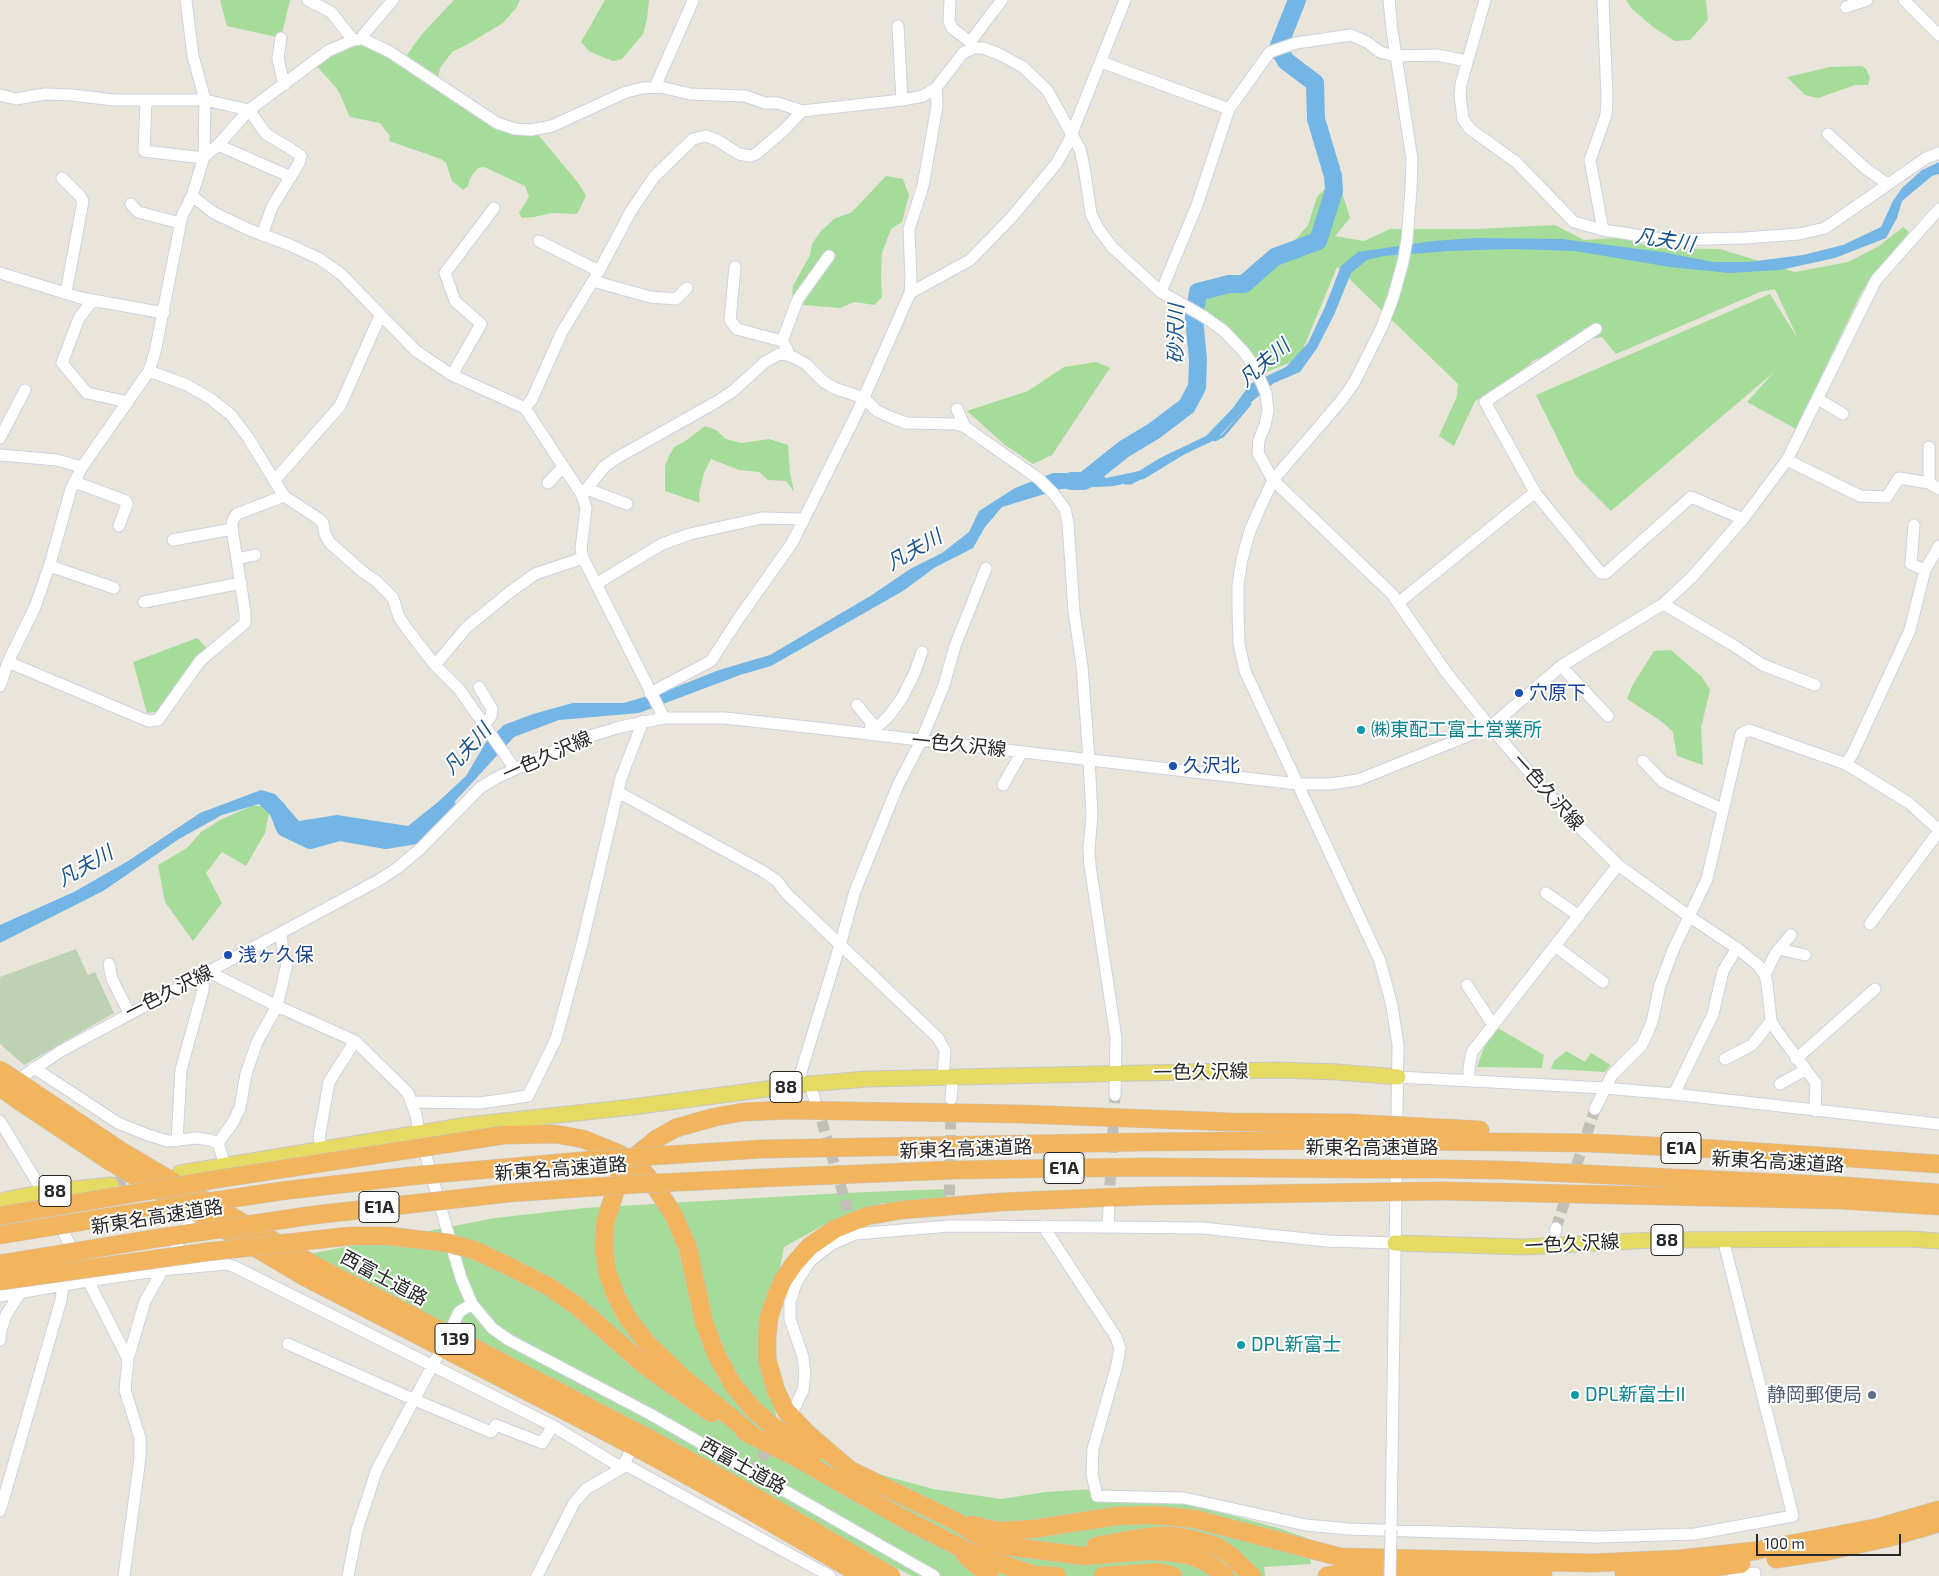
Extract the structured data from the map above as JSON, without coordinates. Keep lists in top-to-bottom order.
{
  "streets": {
    "highway": [
      "新東名高速道路",
      "E1A",
      "西富士道路",
      "139"
    ],
    "main road": ["一色久沢線", "88"]
  },
  "water": ["凡夫川", "砂沢川"],
  "places": [
    "穴原下",
    "㈱東配工富士営業所",
    "久沢北",
    "浅ヶ久保",
    "DPL新富士",
    "DPL新富士II",
    "静岡郵便局"
  ],
  "scale_bar": "100 m"
}
